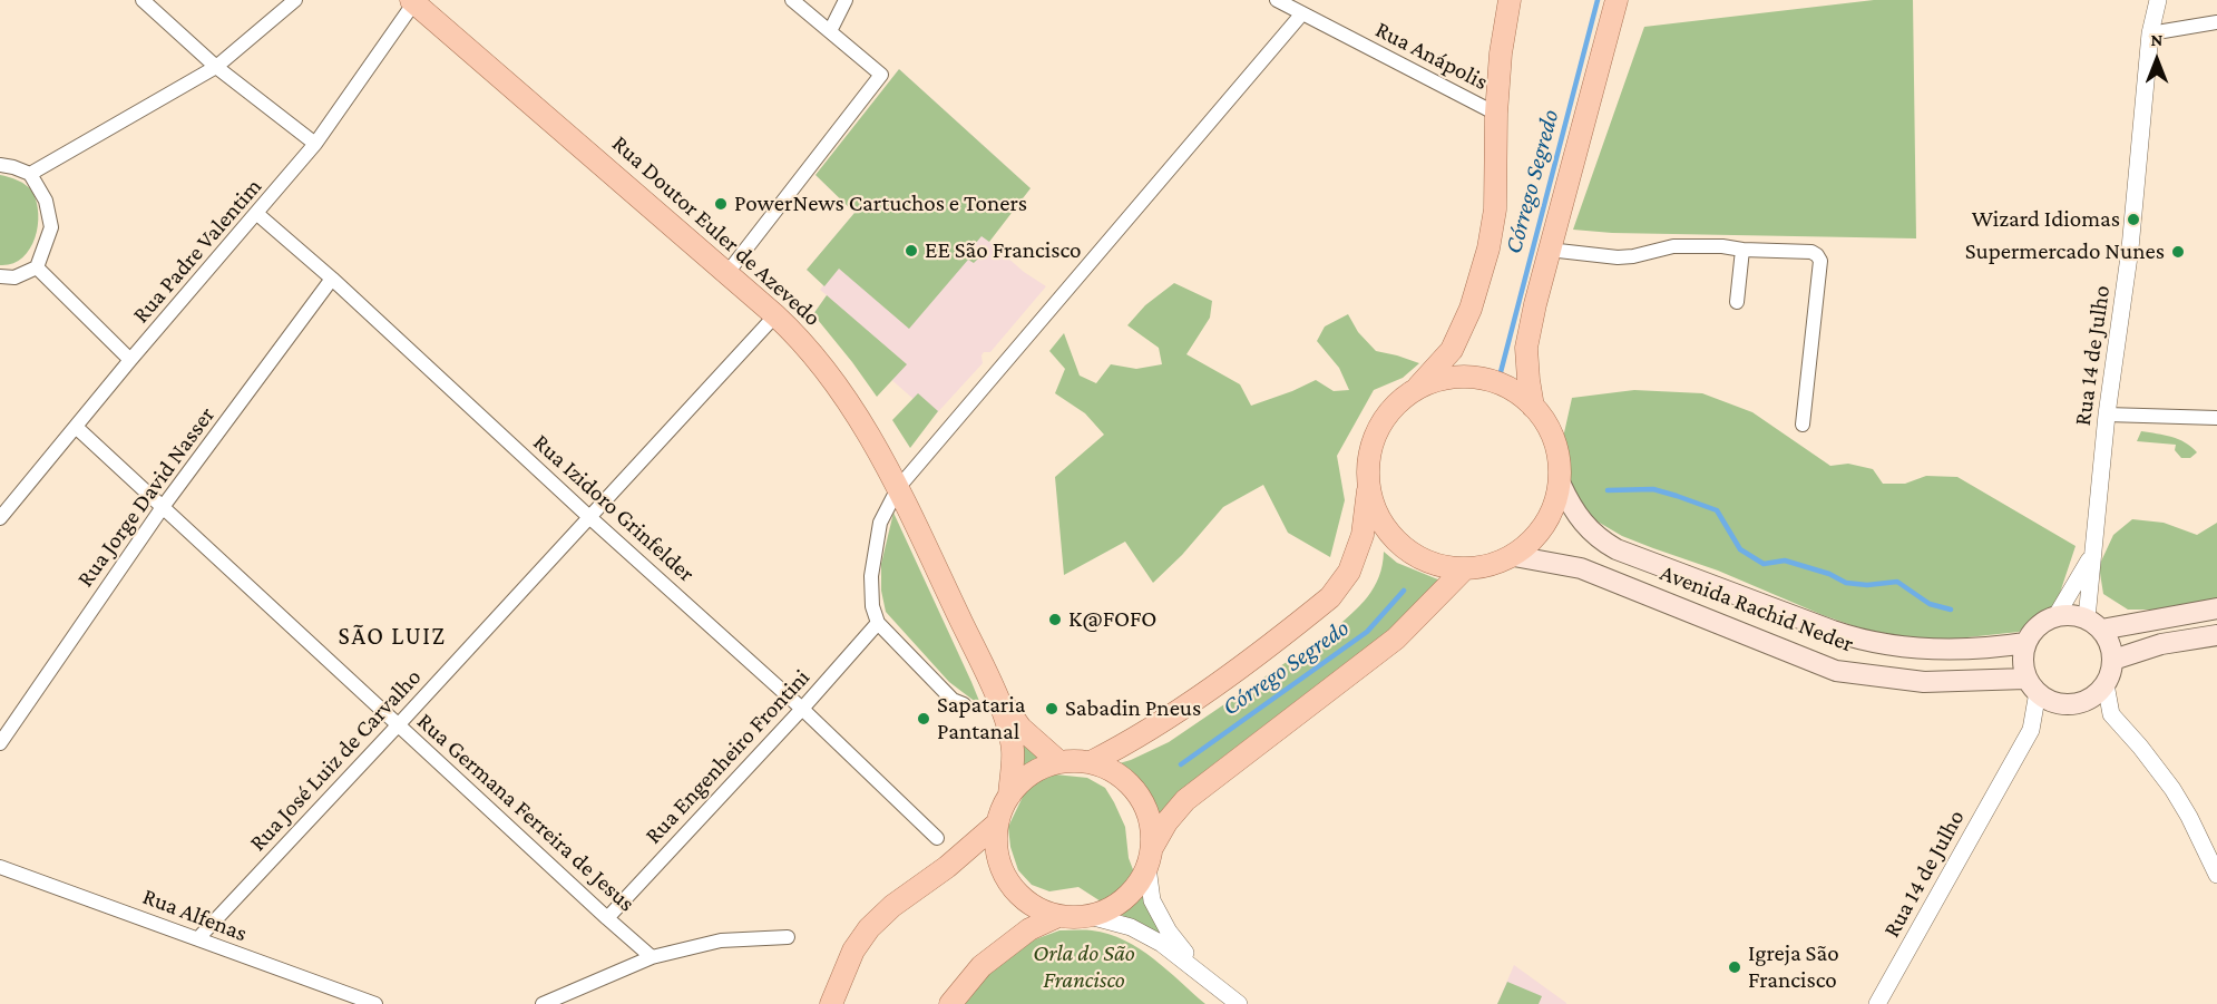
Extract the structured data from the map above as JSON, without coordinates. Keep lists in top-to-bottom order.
{
  "streets": {
    "main road": ["Rua Doutor Euler de Azevedo", "Avenida Rachid Neder"],
    "street": [
      "Rua Anápolis",
      "Rua Padre Valentim",
      "Rua 14 de Julho",
      "Rua Jorge David Nasser",
      "Rua Izidoro Grinfelder",
      "Rua Engenheiro Frontini",
      "Rua José Luiz de Carvalho",
      "Rua Germana Ferreira de Jesus",
      "Rua Alfenas"
    ]
  },
  "crossings": [
    ["Rua Doutor Euler de Azevedo", "Rua Padre Valentim"],
    ["Rua Doutor Euler de Azevedo", "Rua José Luiz de Carvalho"],
    ["Rua Padre Valentim", "Rua Izidoro Grinfelder"],
    ["Rua Padre Valentim", "Rua Germana Ferreira de Jesus"],
    ["Rua 14 de Julho", "Avenida Rachid Neder"],
    ["Rua Jorge David Nasser", "Rua Izidoro Grinfelder"],
    ["Rua Jorge David Nasser", "Rua Germana Ferreira de Jesus"],
    ["Rua Izidoro Grinfelder", "Rua Engenheiro Frontini"],
    ["Rua Izidoro Grinfelder", "Rua José Luiz de Carvalho"],
    ["Rua Engenheiro Frontini", "Rua Germana Ferreira de Jesus"],
    ["Rua José Luiz de Carvalho", "Rua Germana Ferreira de Jesus"],
    ["Rua José Luiz de Carvalho", "Rua Alfenas"]
  ],
  "districts": ["SÃO LUIZ"],
  "water": ["Córrego Segredo"],
  "parks": ["Orla do São Francisco"],
  "places": [
    "PowerNews Cartuchos e Toners",
    "Wizard Idiomas",
    "EE São Francisco",
    "Supermercado Nunes",
    "K@FOFO",
    "Sabadin Pneus",
    "Sapataria Pantanal",
    "Igreja São Francisco"
  ],
  "north": "top"
}
